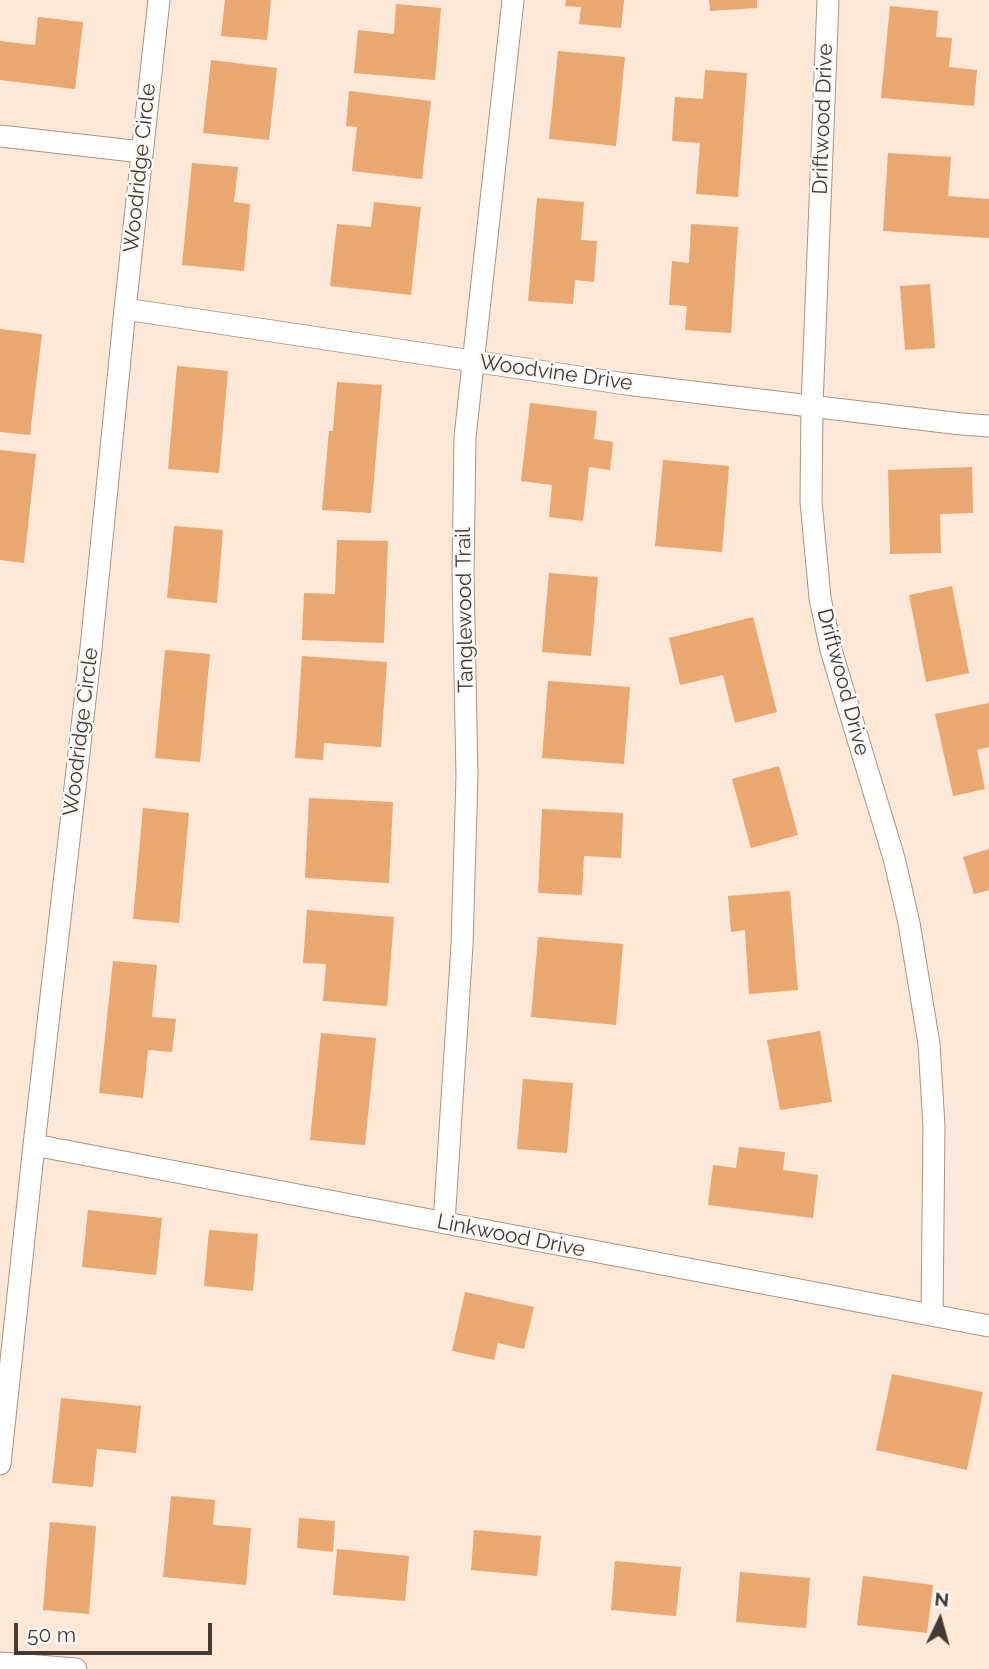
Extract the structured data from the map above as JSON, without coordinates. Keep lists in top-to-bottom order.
{
  "streets": {
    "street": [
      "Driftwood Drive",
      "Woodridge Circle",
      "Woodvine Drive",
      "Tanglewood Trail",
      "Linkwood Drive"
    ]
  },
  "crossings": [
    ["Driftwood Drive", "Woodvine Drive"],
    ["Driftwood Drive", "Linkwood Drive"],
    ["Woodridge Circle", "Woodvine Drive"],
    ["Woodridge Circle", "Linkwood Drive"],
    ["Woodvine Drive", "Tanglewood Trail"],
    ["Tanglewood Trail", "Linkwood Drive"]
  ],
  "scale_bar": "50 m",
  "north": "top"
}
